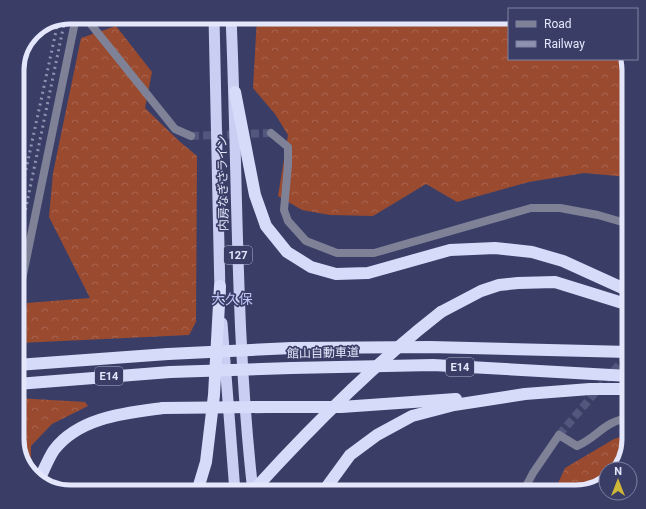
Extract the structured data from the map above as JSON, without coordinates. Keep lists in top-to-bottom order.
{
  "streets": {
    "highway": [
      "内房なぎさライン",
      "127",
      "館山自動車道",
      "E14"
    ]
  },
  "districts": ["大久保"],
  "legend": ["Road", "Railway"],
  "north": "top"
}
